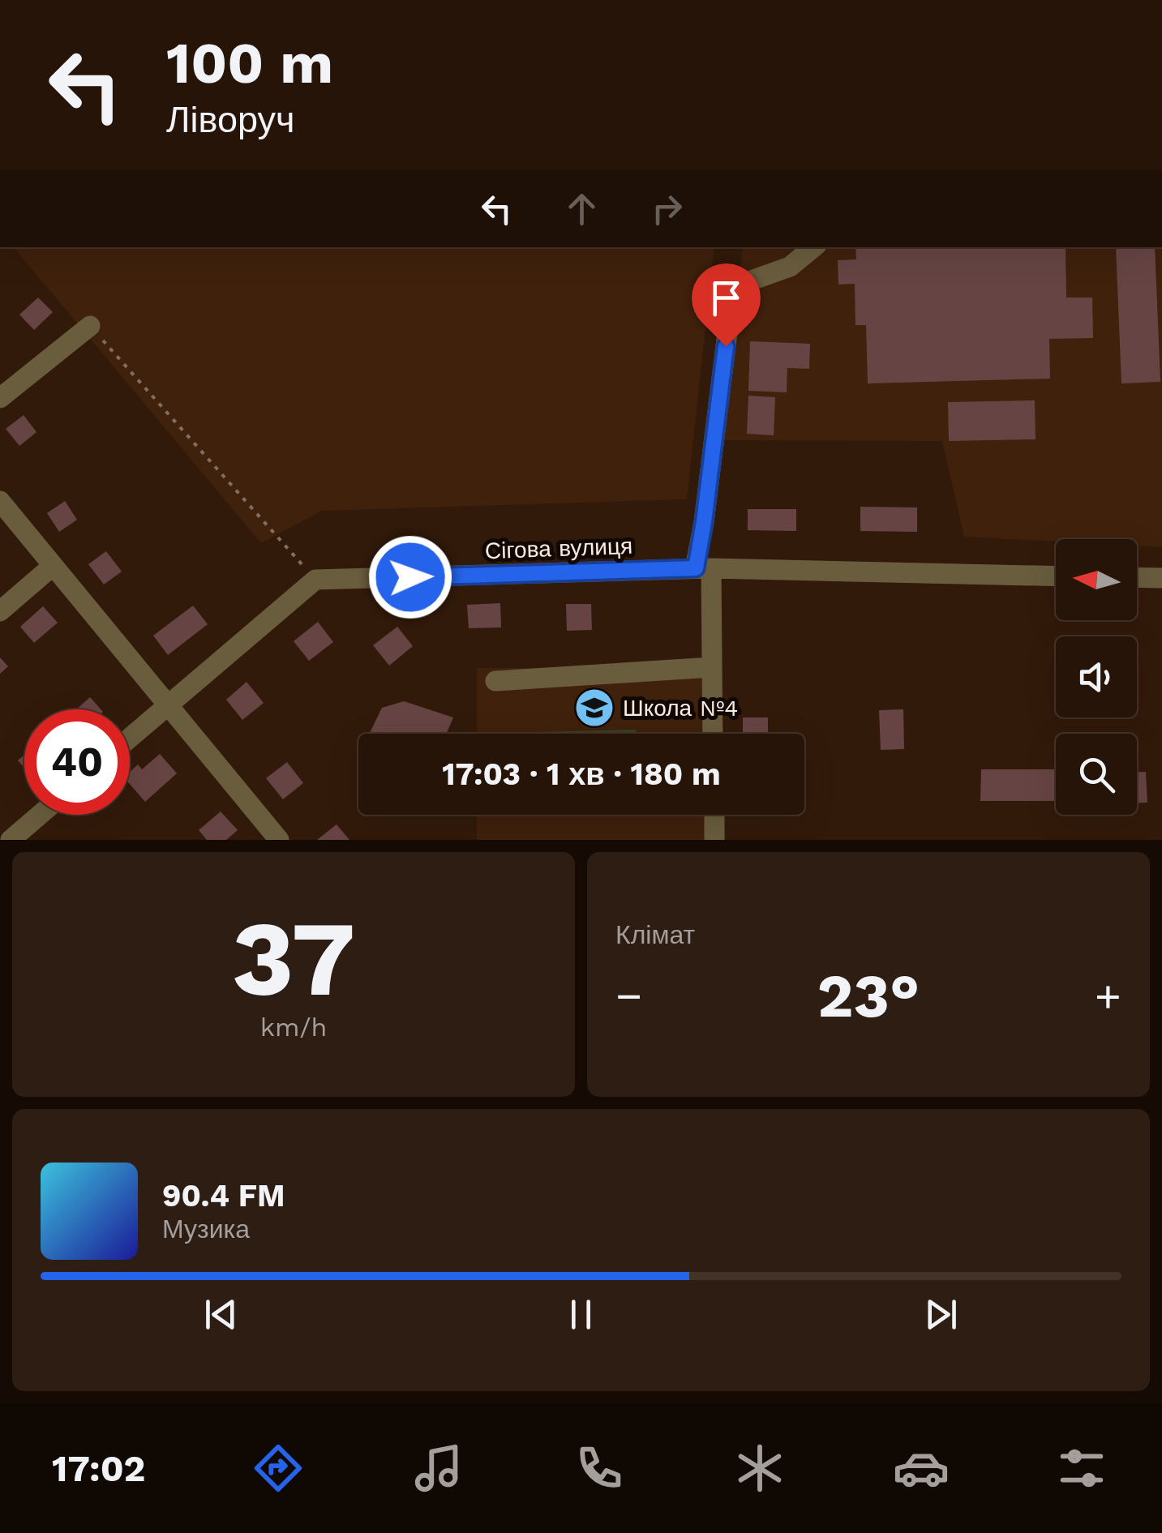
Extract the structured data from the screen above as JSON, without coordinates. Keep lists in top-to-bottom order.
{
  "streets": {
    "street": ["Сігова вулиця"]
  },
  "places": {
    "school or university": ["Школа №4"]
  },
  "north": "left",
  "page": {
    "turn": ["100 m", "Ліворуч"],
    "limit": "40",
    "trip": "17:03 · 1 хв · 180 m",
    "tile": [
      ["37", "km/h"],
      "Клімат"
    ],
    "heat": ["−", "23°", "+"],
    "song": ["90.4 FM", "Музика"],
    "tabs": "17:02"
  }
}
